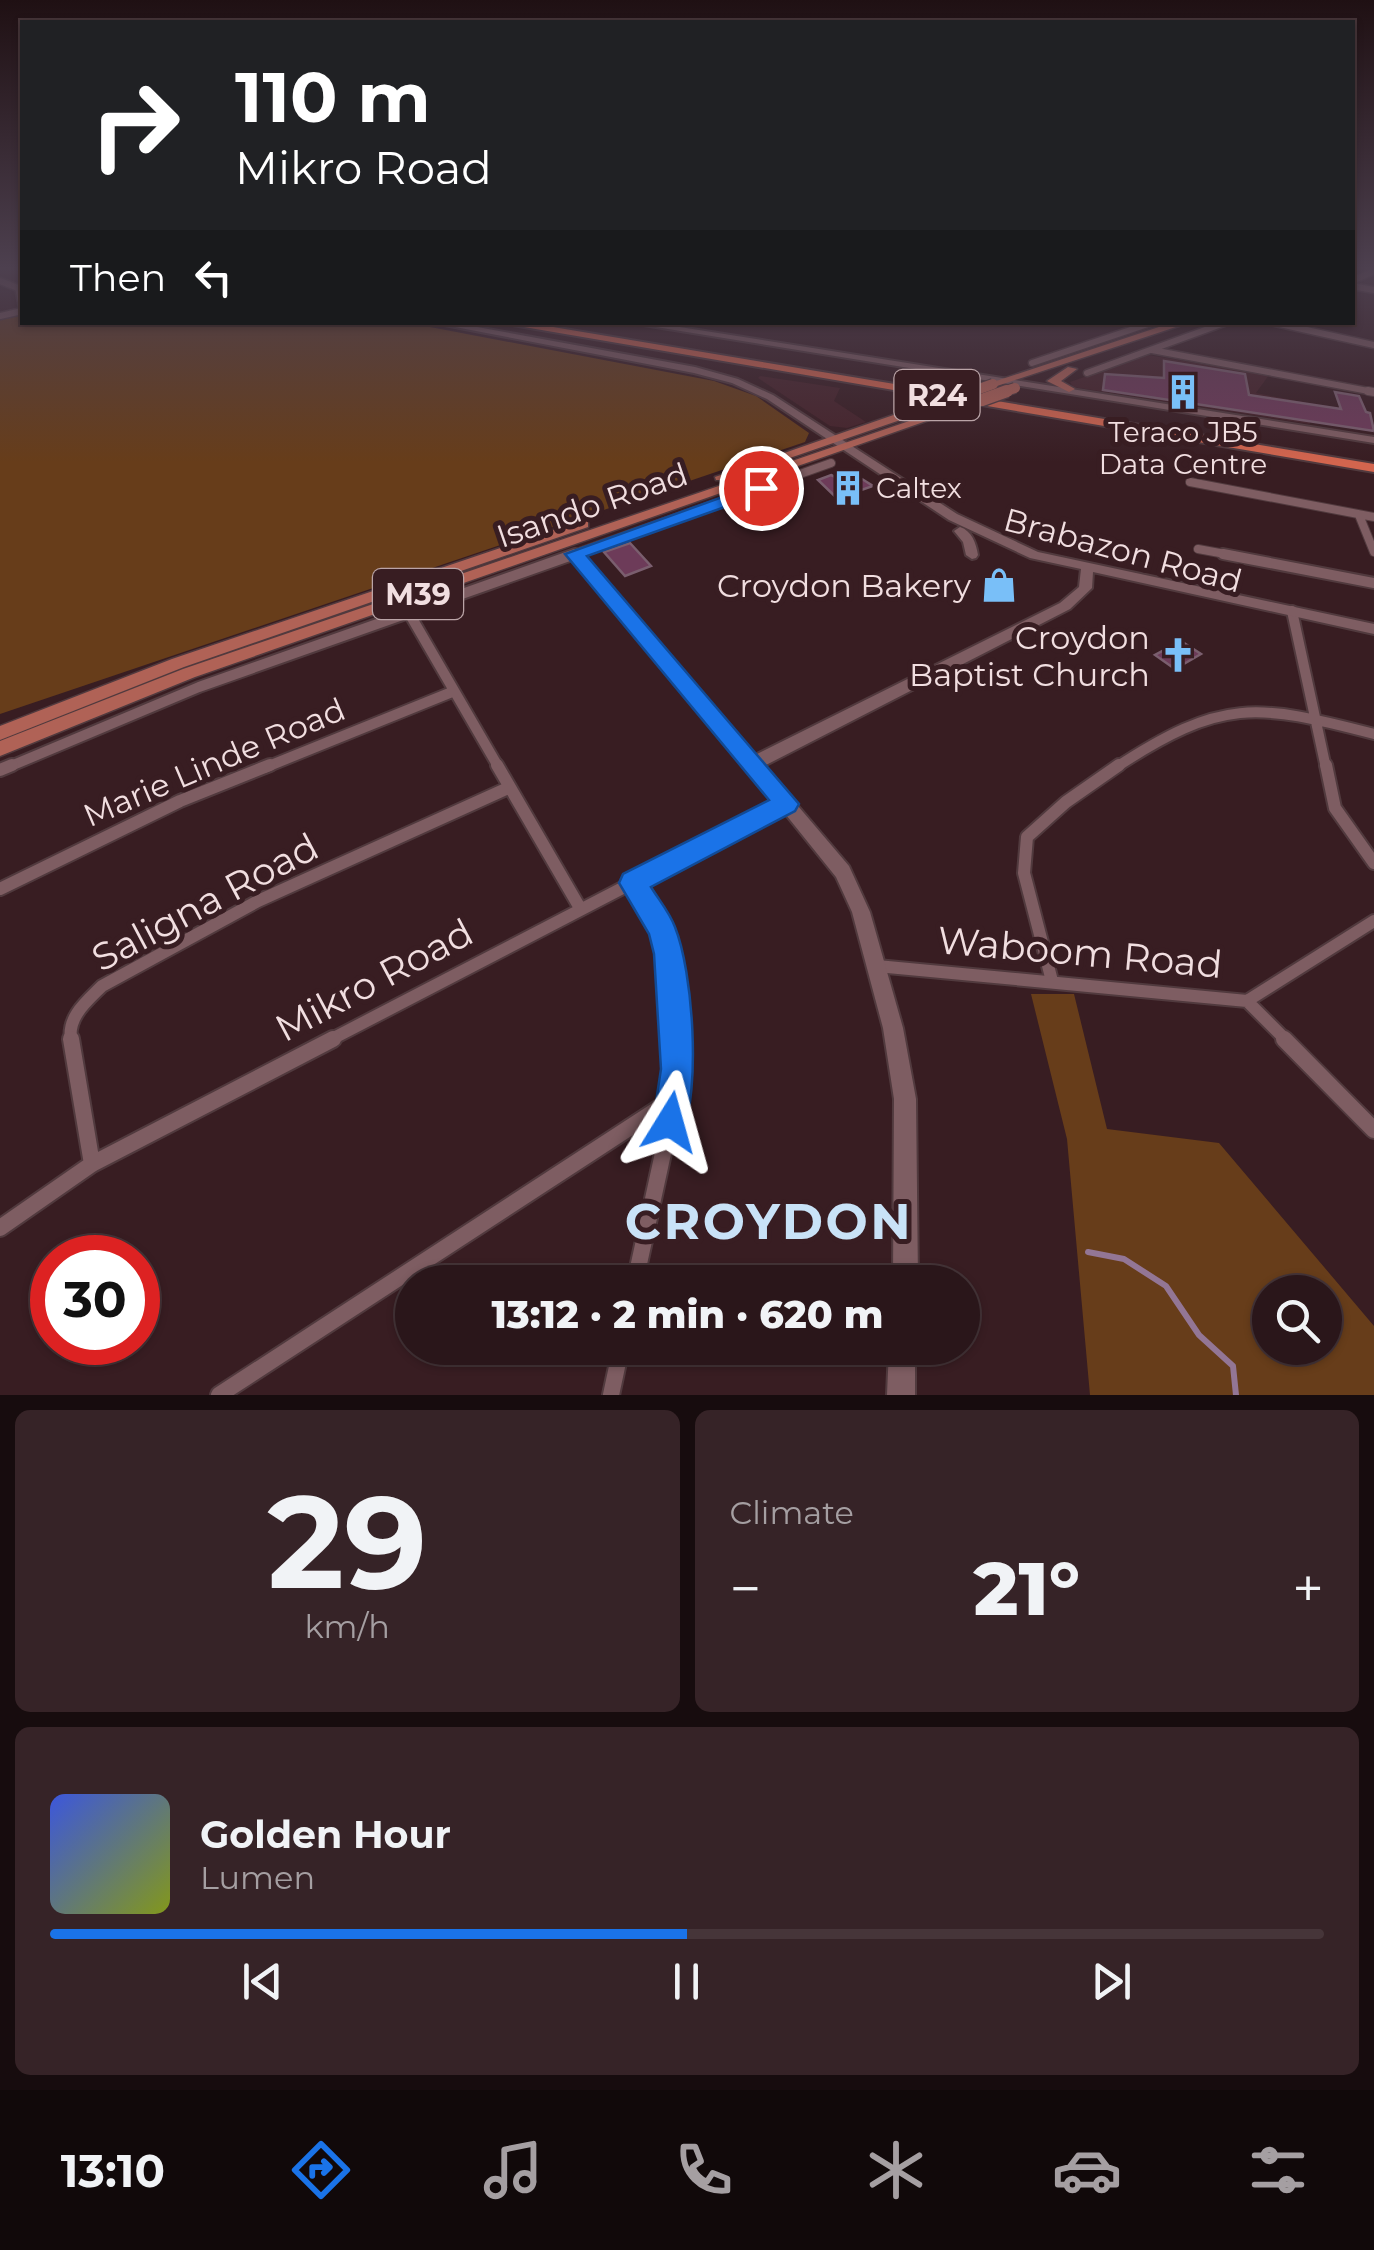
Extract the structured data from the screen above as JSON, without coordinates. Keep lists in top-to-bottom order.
{
  "streets": {
    "highway": ["R24"],
    "main road": ["Isando Road", "Brabazon Road", "M39"],
    "street": [
      "Marie Linde Road",
      "Saligna Road",
      "Waboom Road",
      "Mikro Road"
    ]
  },
  "crossings": [
    ["Isando Road", "Brabazon Road"],
    ["Saligna Road", "Mikro Road"]
  ],
  "districts": ["CROYDON"],
  "places": {
    "building": ["Teraco JB5 Data Centre", "Caltex"],
    "shop": ["Croydon Bakery"],
    "church": ["Croydon Baptist Church"]
  },
  "page": {
    "turn": ["110 m", "Mikro Road"],
    "then": "Then",
    "limit": "30",
    "trip": "13:12 · 2 min · 620 m",
    "tile": [
      ["29", "km/h"],
      "Climate"
    ],
    "heat": ["−", "21°", "+"],
    "song": ["Golden Hour", "Lumen"],
    "tabs": "13:10"
  }
}
